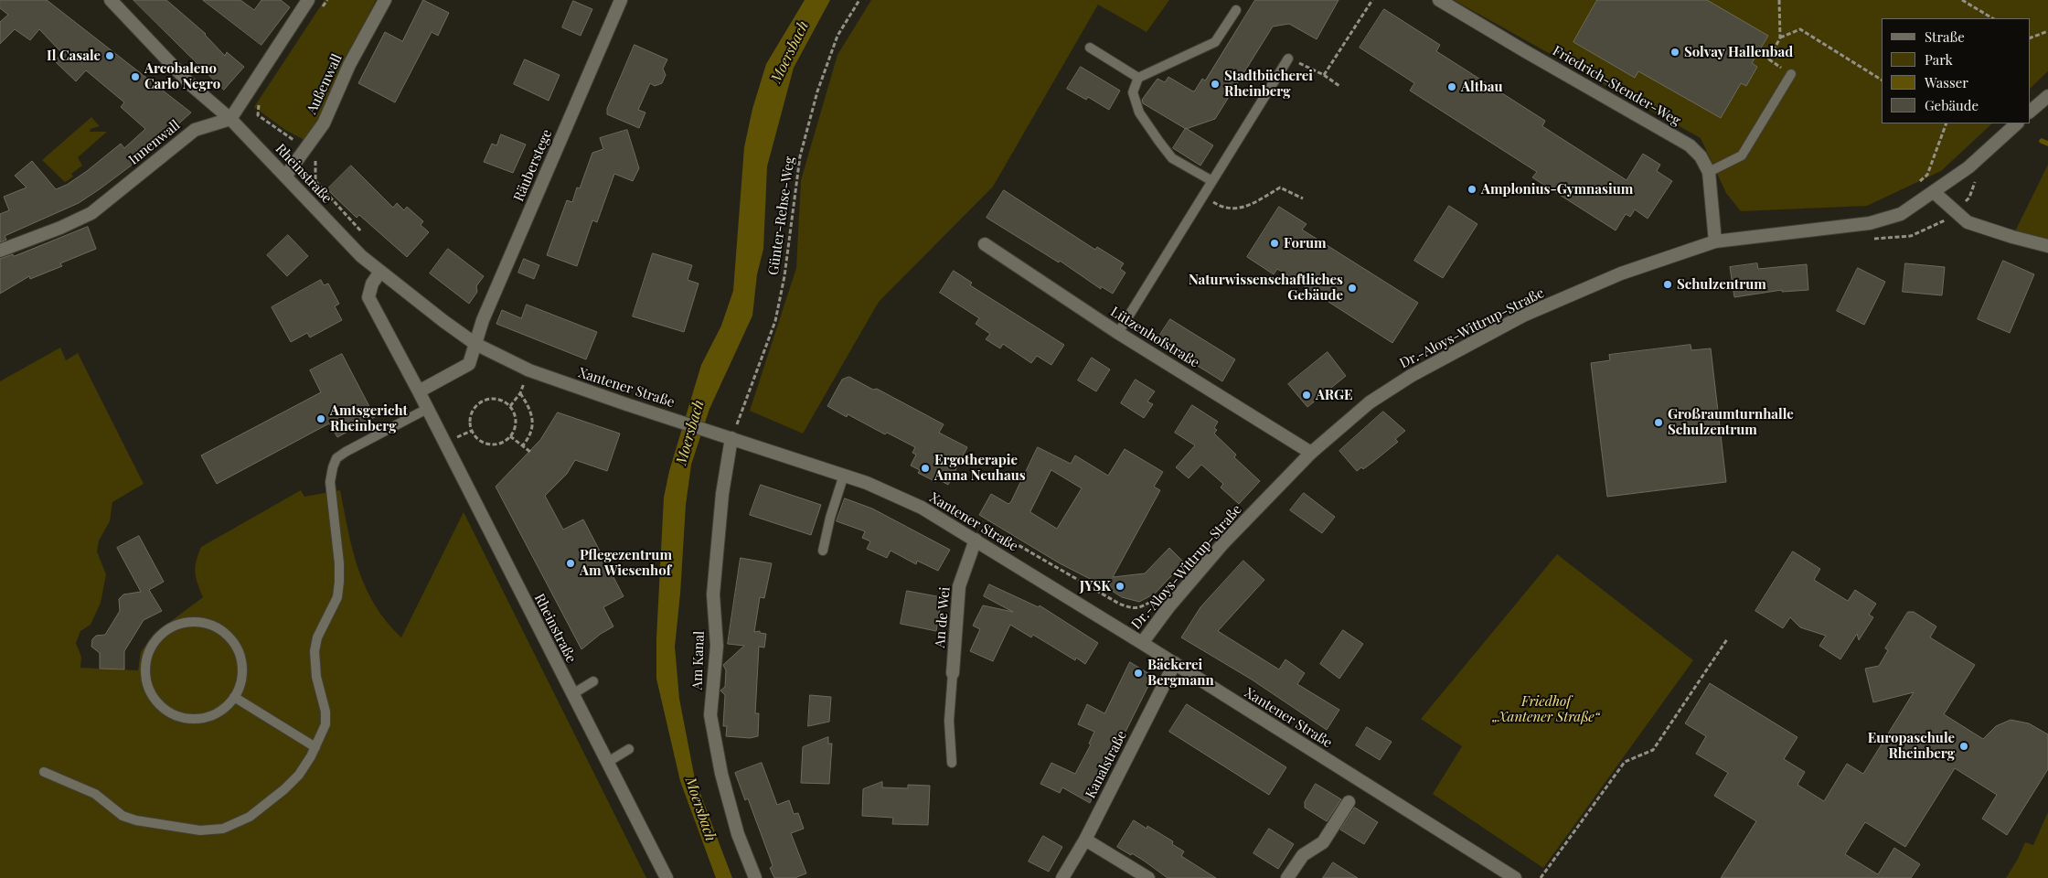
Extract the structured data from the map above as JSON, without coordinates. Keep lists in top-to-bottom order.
{
  "streets": {
    "street": [
      "Außenwall",
      "Friedrich-Stender-Weg",
      "Innenwall",
      "Räuberstege",
      "Rheinstraße",
      "Dr.-Aloys-Wittrup-Straße",
      "Lützenhofstraße",
      "Xantener Straße",
      "An de Wei",
      "Am Kanal",
      "Kanalstraße"
    ],
    "path": ["Günter-Rehse-Weg"]
  },
  "crossings": [
    ["Außenwall", "Rheinstraße"],
    ["Friedrich-Stender-Weg", "Dr.-Aloys-Wittrup-Straße"],
    ["Innenwall", "Rheinstraße"],
    ["Räuberstege", "Xantener Straße"],
    ["Rheinstraße", "Xantener Straße"],
    ["Günter-Rehse-Weg", "Xantener Straße"],
    ["Günter-Rehse-Weg", "Am Kanal"],
    ["Dr.-Aloys-Wittrup-Straße", "Lützenhofstraße"],
    ["Dr.-Aloys-Wittrup-Straße", "Xantener Straße"],
    ["Xantener Straße", "An de Wei"],
    ["Xantener Straße", "Am Kanal"],
    ["Xantener Straße", "Kanalstraße"]
  ],
  "water": ["Moersbach"],
  "parks": ["Friedhof „Xantener Straße“"],
  "places": [
    "Solvay Hallenbad",
    "Il Casale",
    "Arcobaleno Carlo Negro",
    "Stadtbücherei Rheinberg",
    "Altbau",
    "Amplonius-Gymnasium",
    "Forum",
    "Schulzentrum",
    "Naturwissenschaftliches Gebäude",
    "ARGE",
    "Amtsgericht Rheinberg",
    "Großraumturnhalle Schulzentrum",
    "Ergotherapie Anna Neuhaus",
    "Pflegezentrum Am Wiesenhof",
    "JYSK",
    "Bäckerei Bergmann",
    "Europaschule Rheinberg"
  ],
  "legend": [
    "Straße",
    "Park",
    "Wasser",
    "Gebäude"
  ]
}
